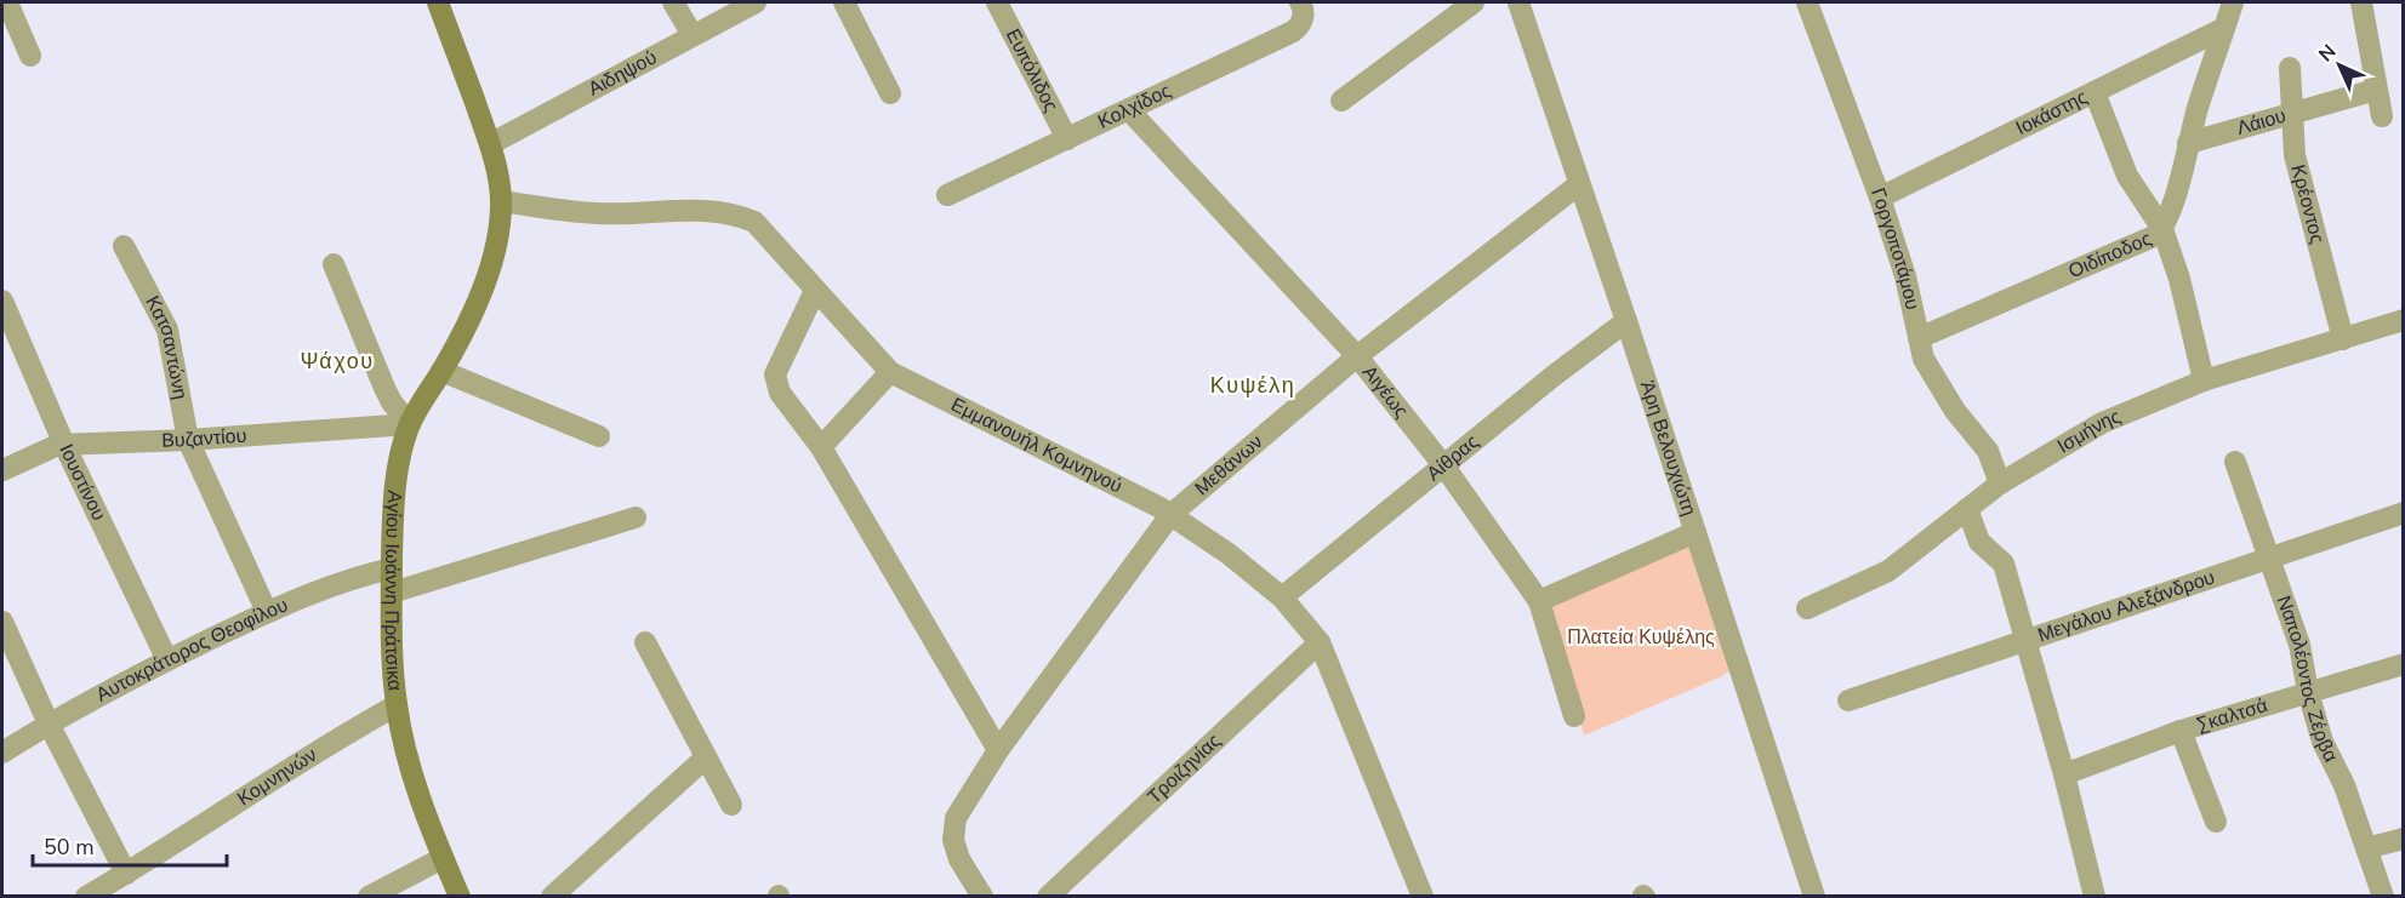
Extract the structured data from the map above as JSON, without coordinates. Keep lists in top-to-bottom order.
{
  "streets": {
    "main road": ["Αγίου Ιωάννη Πράτσικα"],
    "street": [
      "Ευπόλιδος",
      "Αιδηψού",
      "Κολχίδος",
      "Ιοκάστης",
      "Λάιου",
      "Κρέοντος",
      "Γοργοποτάμου",
      "Οιδίποδος",
      "Κατσαντώνη",
      "Αιγέως",
      "Ισμήνης",
      "Βυζαντίου",
      "Εμμανουήλ Κομνηνού",
      "Άρη Βελουχιώτη",
      "Αίθρας",
      "Μεθάνων",
      "Ιουστίνου",
      "Μεγάλου Αλεξάνδρου",
      "Αυτοκράτορος Θεοφίλου",
      "Ναπολέοντος Ζέρβα",
      "Σκαλτσά",
      "Τροιζηνίας",
      "Κομνηνών"
    ]
  },
  "crossings": [
    ["Ευπόλιδος", "Κολχίδος"],
    ["Αιδηψού", "Αγίου Ιωάννη Πράτσικα"],
    ["Κολχίδος", "Αιγέως"],
    ["Ιοκάστης", "Γοργοποτάμου"],
    ["Ιοκάστης", "Οιδίποδος"],
    ["Λάιου", "Κρέοντος"],
    ["Λάιου", "Οιδίποδος"],
    ["Κρέοντος", "Ισμήνης"],
    ["Γοργοποτάμου", "Οιδίποδος"],
    ["Γοργοποτάμου", "Ισμήνης"],
    ["Κατσαντώνη", "Βυζαντίου"],
    ["Κατσαντώνη", "Αυτοκράτορος Θεοφίλου"],
    ["Αιγέως", "Αίθρας"],
    ["Αιγέως", "Μεθάνων"],
    ["Βυζαντίου", "Ιουστίνου"],
    ["Βυζαντίου", "Αγίου Ιωάννη Πράτσικα"],
    ["Εμμανουήλ Κομνηνού", "Αίθρας"],
    ["Εμμανουήλ Κομνηνού", "Μεθάνων"],
    ["Εμμανουήλ Κομνηνού", "Αγίου Ιωάννη Πράτσικα"],
    ["Εμμανουήλ Κομνηνού", "Τροιζηνίας"],
    ["Άρη Βελουχιώτη", "Αίθρας"],
    ["Άρη Βελουχιώτη", "Μεθάνων"],
    ["Ιουστίνου", "Αυτοκράτορος Θεοφίλου"],
    ["Αγίου Ιωάννη Πράτσικα", "Αυτοκράτορος Θεοφίλου"],
    ["Αγίου Ιωάννη Πράτσικα", "Κομνηνών"],
    ["Μεγάλου Αλεξάνδρου", "Ναπολέοντος Ζέρβα"],
    ["Ναπολέοντος Ζέρβα", "Σκαλτσά"]
  ],
  "districts": ["Ψάχου", "Κυψέλη"],
  "parks": ["Πλατεία Κυψέλης"],
  "scale_bar": "50 m",
  "north": "top left"
}
